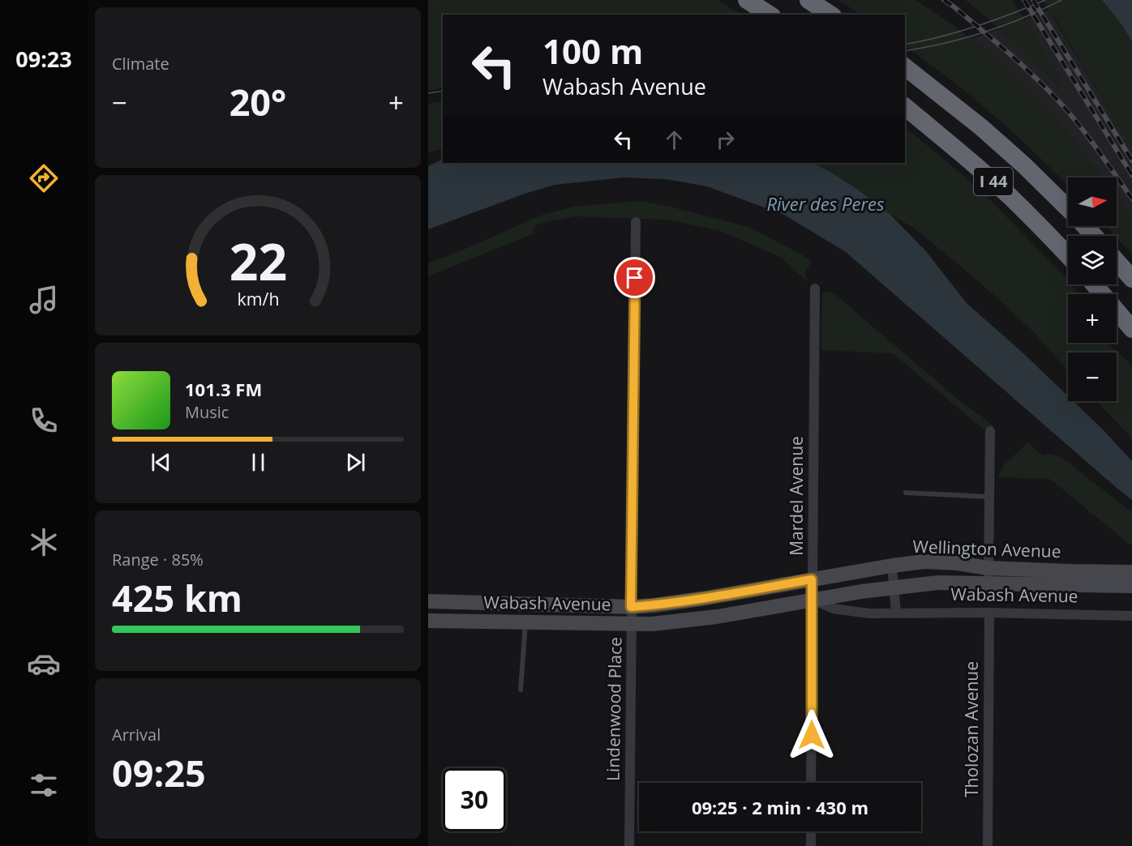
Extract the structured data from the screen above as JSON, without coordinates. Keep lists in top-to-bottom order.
{
  "streets": {
    "highway": ["I 44"],
    "main road": ["Wellington Avenue", "Wabash Avenue"],
    "street": ["Mardel Avenue", "Lindenwood Place", "Tholozan Avenue"]
  },
  "crossings": [
    ["Mardel Avenue", "Wellington Avenue"],
    ["Mardel Avenue", "Wabash Avenue"],
    ["Wellington Avenue", "Wabash Avenue"],
    ["Wabash Avenue", "Lindenwood Place"],
    ["Wabash Avenue", "Tholozan Avenue"]
  ],
  "water": ["River des Peres"],
  "north": "right",
  "page": {
    "tabs": "09:23",
    "tile": [
      "Climate",
      ["Range · 85%", "425 km"],
      ["Arrival", "09:25"]
    ],
    "turn": ["100 m", "Wabash Avenue"],
    "heat": ["−", "20°", "+"],
    "map_buttons": ["+", "−"],
    "song": ["101.3 FM", "Music"],
    "limit": "30",
    "trip": "09:25 · 2 min · 430 m",
    "gauge": ["22", "km/h"]
  }
}
